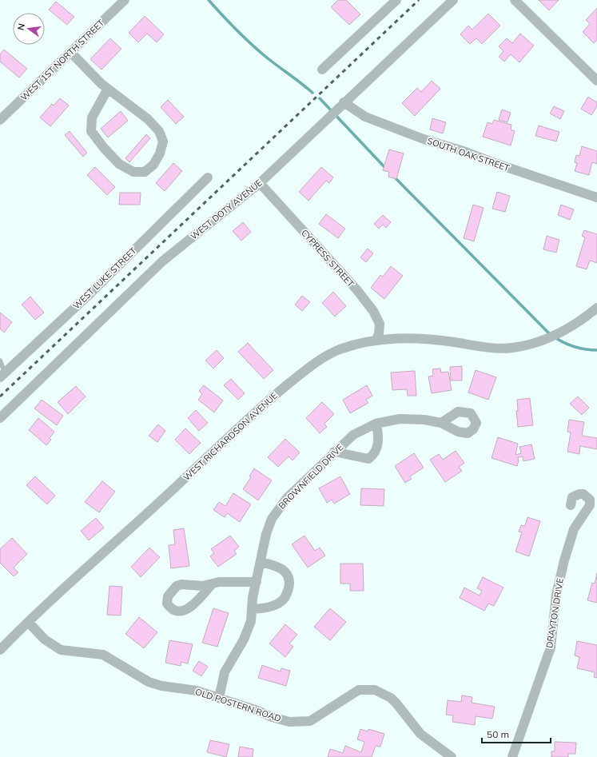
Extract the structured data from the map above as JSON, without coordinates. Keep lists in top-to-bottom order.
{
  "streets": {
    "street": [
      "WEST 1ST NORTH STREET",
      "SOUTH OAK STREET",
      "WEST DOTY AVENUE",
      "CYPRESS STREET",
      "WEST LUKE STREET",
      "WEST RICHARDSON AVENUE",
      "BROWNFIELD DRIVE",
      "DRAYTON DRIVE",
      "OLD POSTERN ROAD"
    ]
  },
  "crossings": [
    ["SOUTH OAK STREET", "WEST DOTY AVENUE"],
    ["WEST DOTY AVENUE", "CYPRESS STREET"],
    ["CYPRESS STREET", "WEST RICHARDSON AVENUE"],
    ["WEST RICHARDSON AVENUE", "OLD POSTERN ROAD"],
    ["BROWNFIELD DRIVE", "OLD POSTERN ROAD"]
  ],
  "scale_bar": "50 m",
  "north": "left"
}
